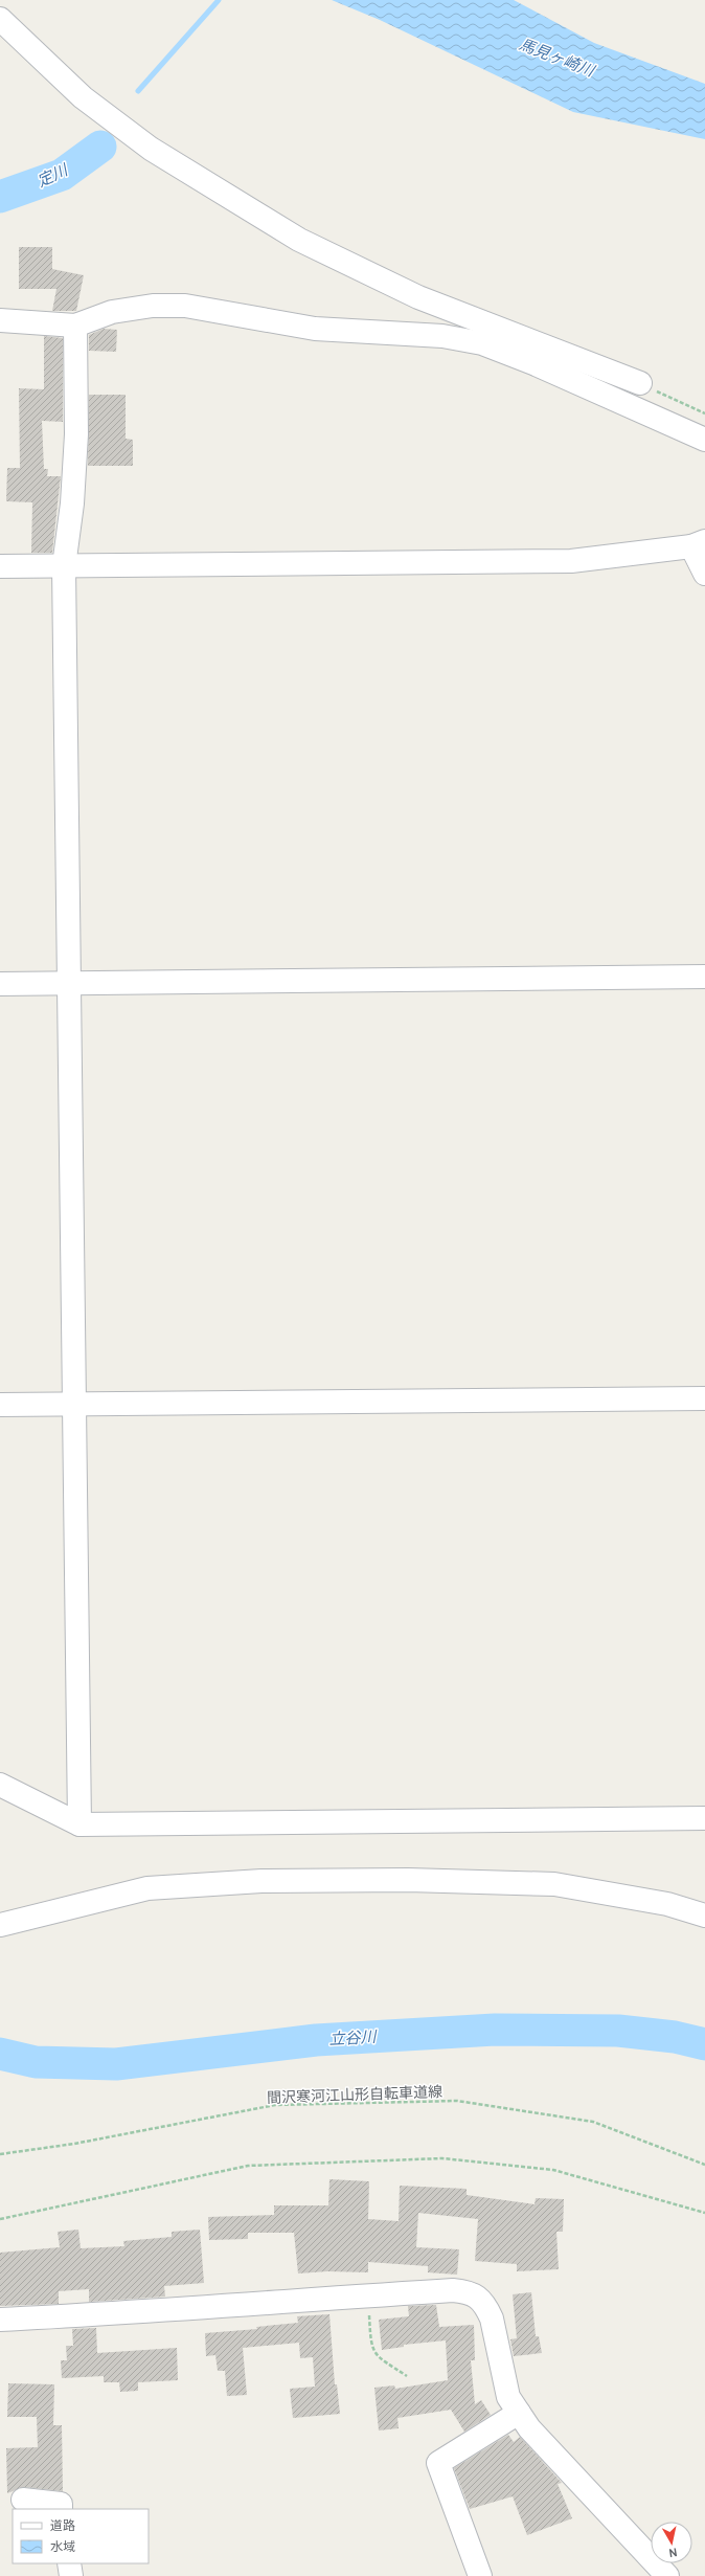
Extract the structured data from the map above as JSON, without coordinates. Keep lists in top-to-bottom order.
{
  "streets": {
    "path": ["間沢寒河江山形自転車道線"]
  },
  "water": ["馬見ヶ崎川", "定川", "立谷川"],
  "legend": ["道路", "水域"],
  "north": "bottom"
}
